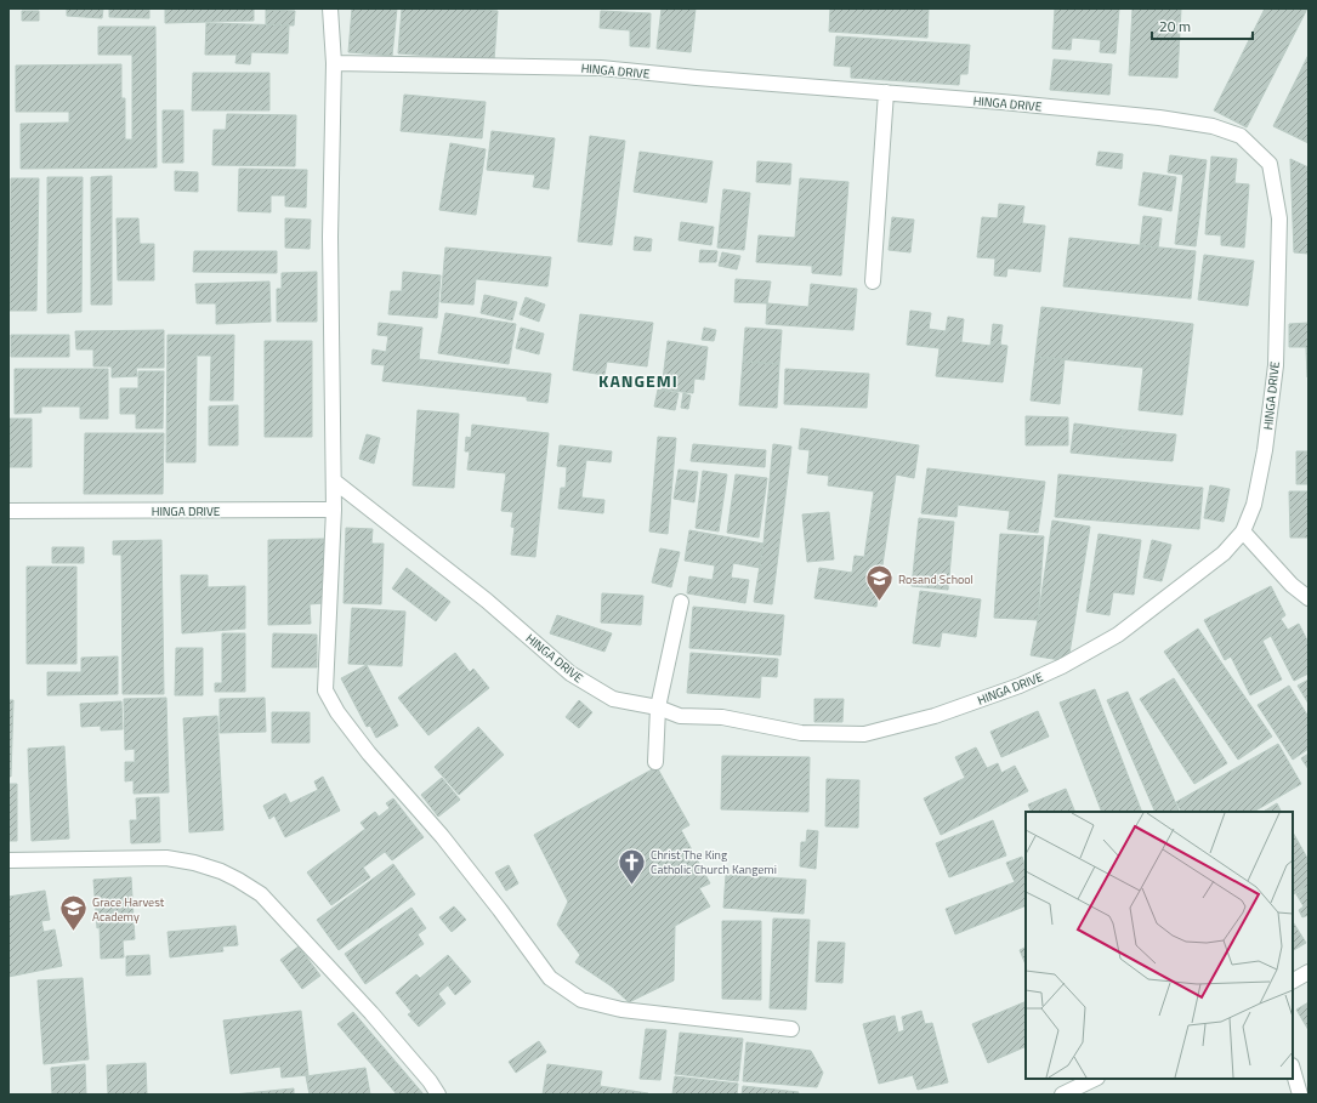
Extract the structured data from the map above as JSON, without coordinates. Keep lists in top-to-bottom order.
{
  "streets": {
    "street": ["HINGA DRIVE"]
  },
  "districts": ["KANGEMI"],
  "places": {
    "school or university": ["Rosand School", "Grace Harvest Academy"],
    "church": ["Christ The King Catholic Church Kangemi"]
  },
  "scale_bar": "20 m"
}
